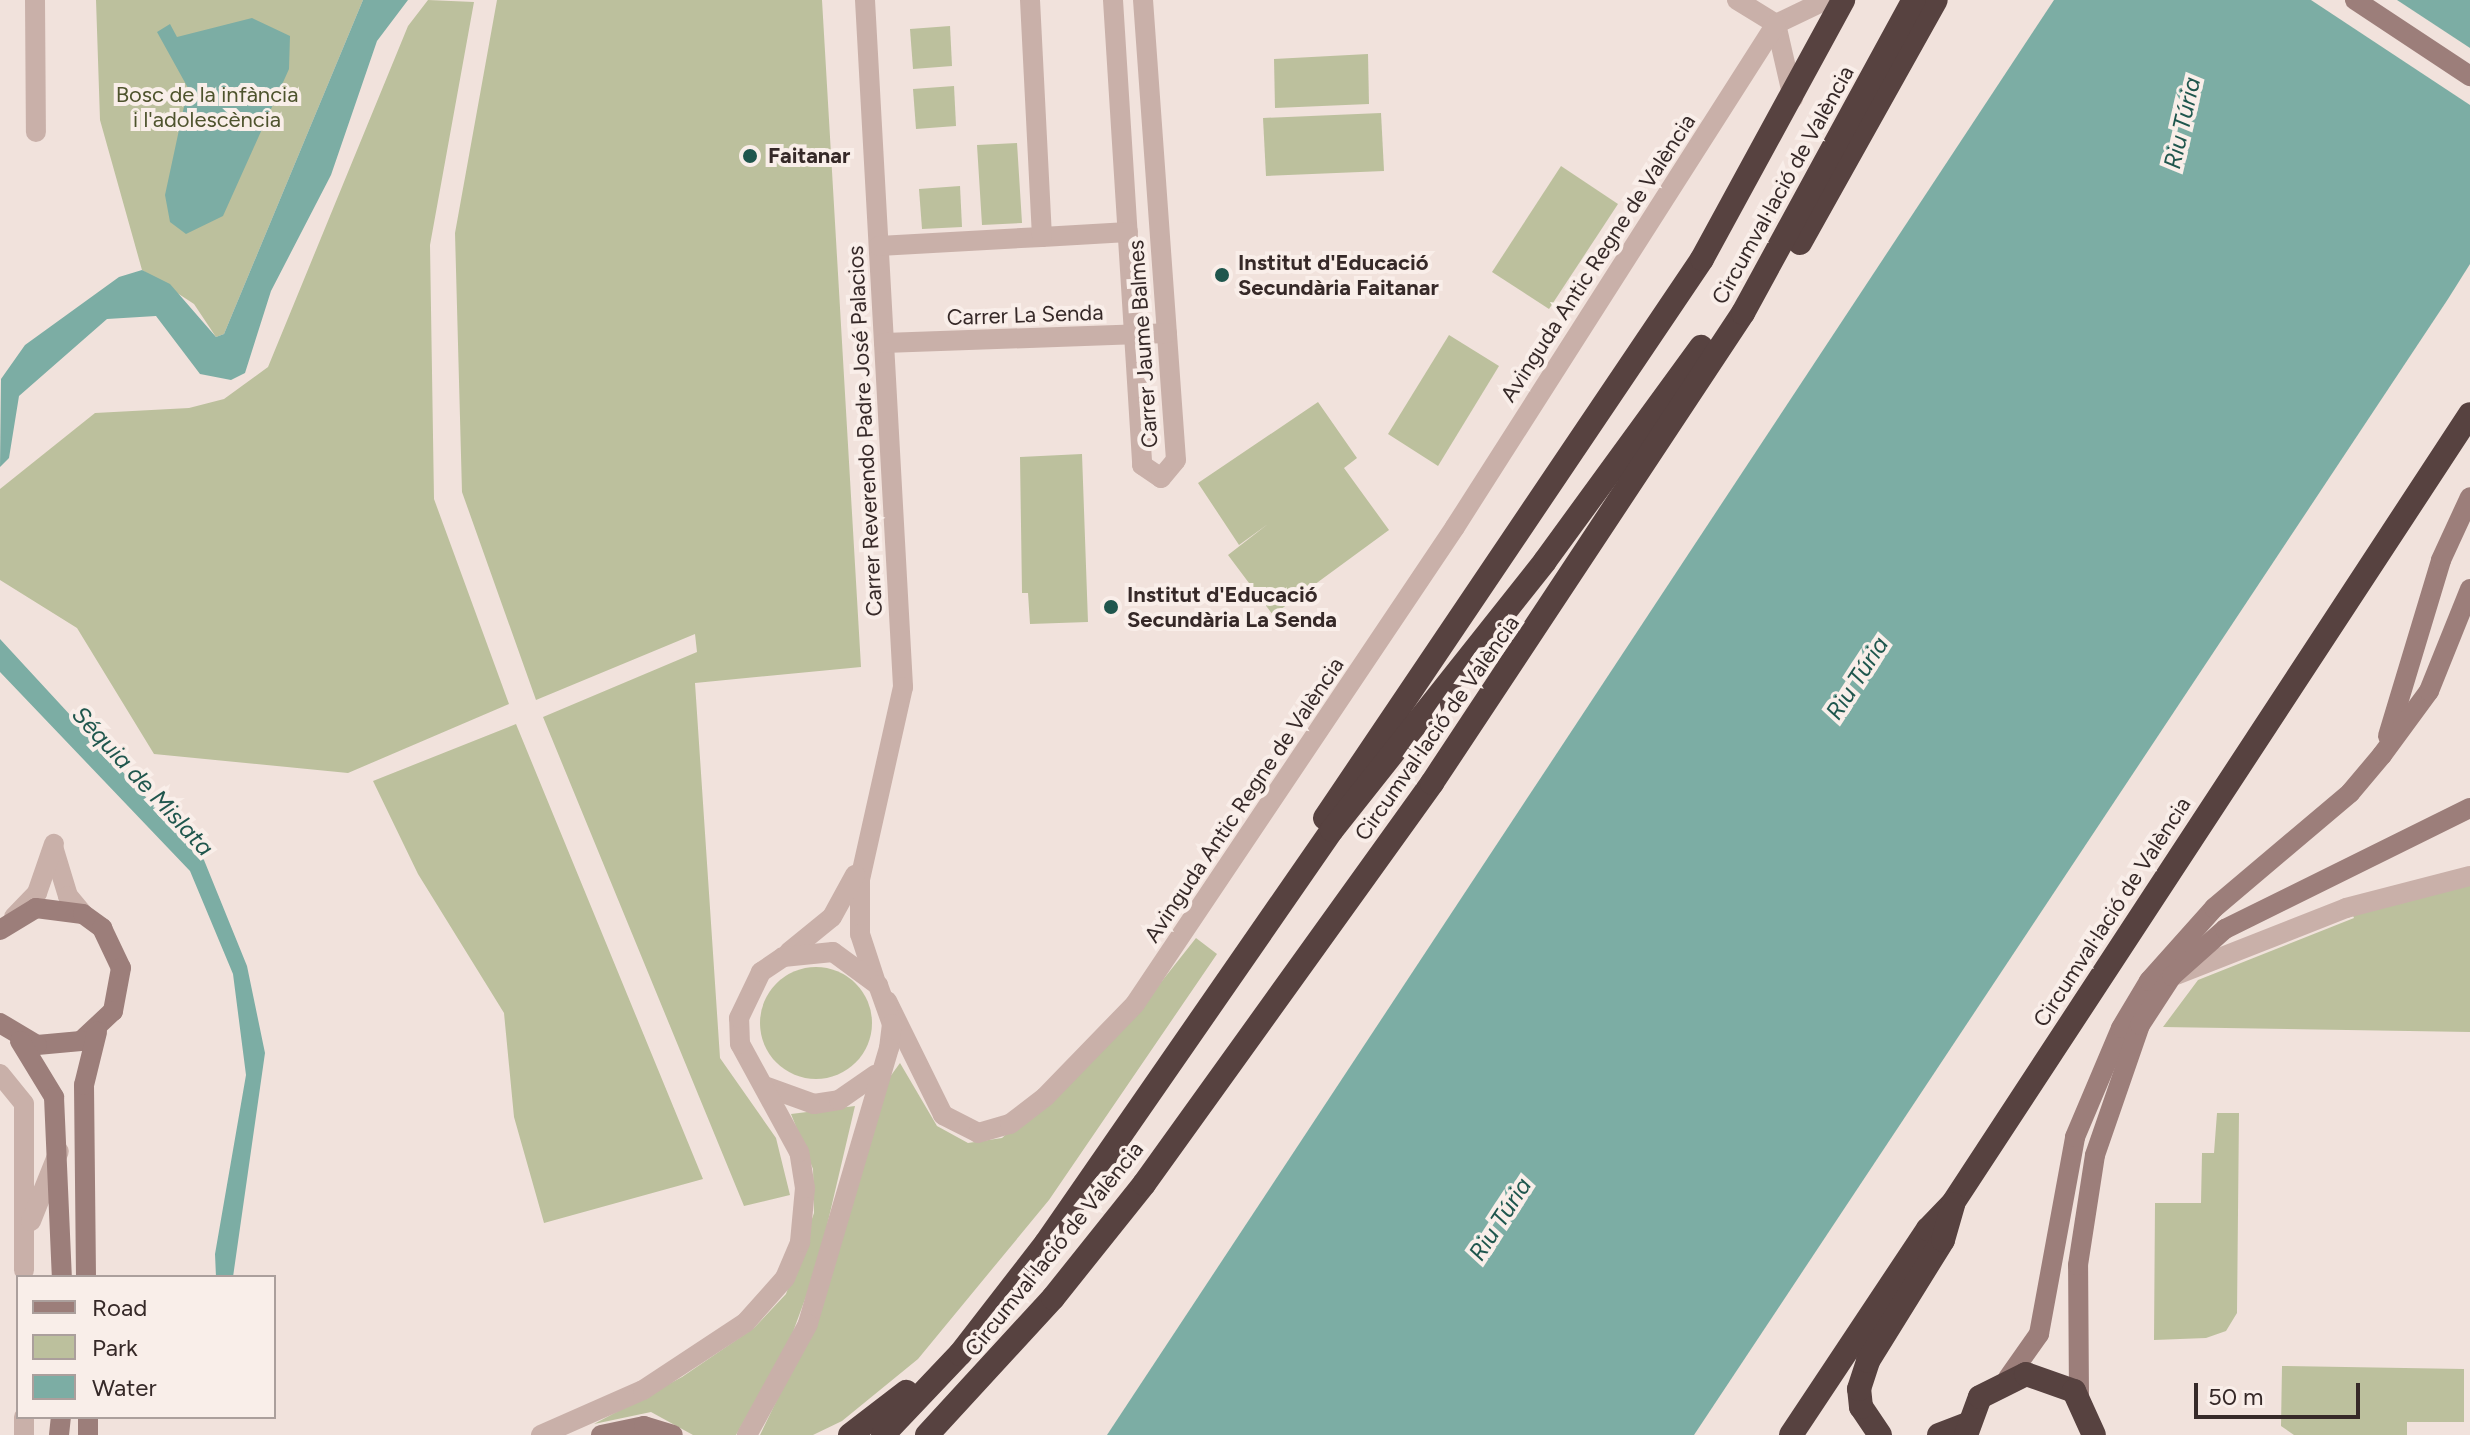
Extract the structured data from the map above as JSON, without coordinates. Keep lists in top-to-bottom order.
{
  "streets": {
    "highway": ["Circumval·lació de València"],
    "street": [
      "Avinguda Antic Regne de València",
      "Carrer La Senda",
      "Carrer Jaume Balmes",
      "Carrer Reverendo Padre José Palacios"
    ]
  },
  "crossings": [
    ["Avinguda Antic Regne de València", "Carrer Reverendo Padre José Palacios"],
    ["Carrer La Senda", "Carrer Jaume Balmes"],
    ["Carrer La Senda", "Carrer Reverendo Padre José Palacios"]
  ],
  "water": ["Riu Túria", "Séquia de Mislata"],
  "parks": ["Bosc de la infància i l'adolescència"],
  "places": ["Faitanar", "Institut d'Educació Secundària Faitanar", "Institut d'Educació Secundària La Senda"],
  "legend": ["Road", "Park", "Water"],
  "scale_bar": "50 m"
}
